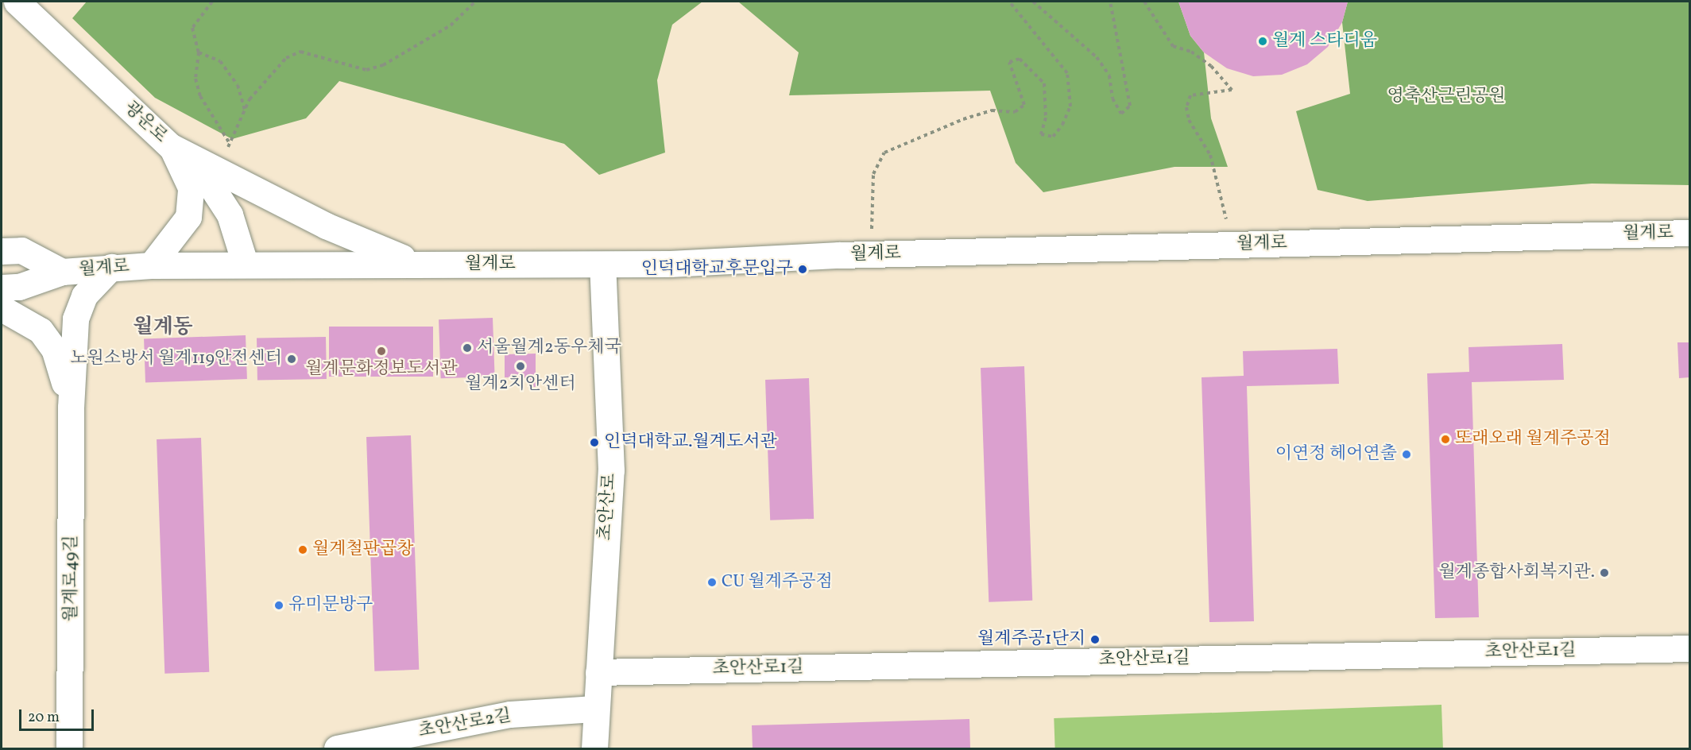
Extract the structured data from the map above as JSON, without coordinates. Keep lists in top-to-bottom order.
{
  "streets": {
    "street": [
      "광운로",
      "월계로",
      "초안산로",
      "월계로49길",
      "초안산로1길",
      "초안산로2길"
    ]
  },
  "crossings": [
    ["광운로", "월계로"],
    ["월계로", "초안산로"],
    ["초안산로", "초안산로1길"],
    ["초안산로", "초안산로2길"]
  ],
  "districts": ["월계동"],
  "parks": ["영축산근린공원"],
  "places": [
    "월계 스타디움",
    "인덕대학교후문입구",
    "서울월계2동우체국",
    "월계문화정보도서관",
    "노원소방서 월계119안전센터",
    "월계2치안센터",
    "또래오래 월계주공점",
    "인덕대학교.월계도서관",
    "이연정 헤어연출",
    "월계철판곱창",
    "월계종합사회복지관.",
    "CU 월계주공점",
    "유미문방구",
    "월계주공1단지"
  ],
  "scale_bar": "20 m"
}
